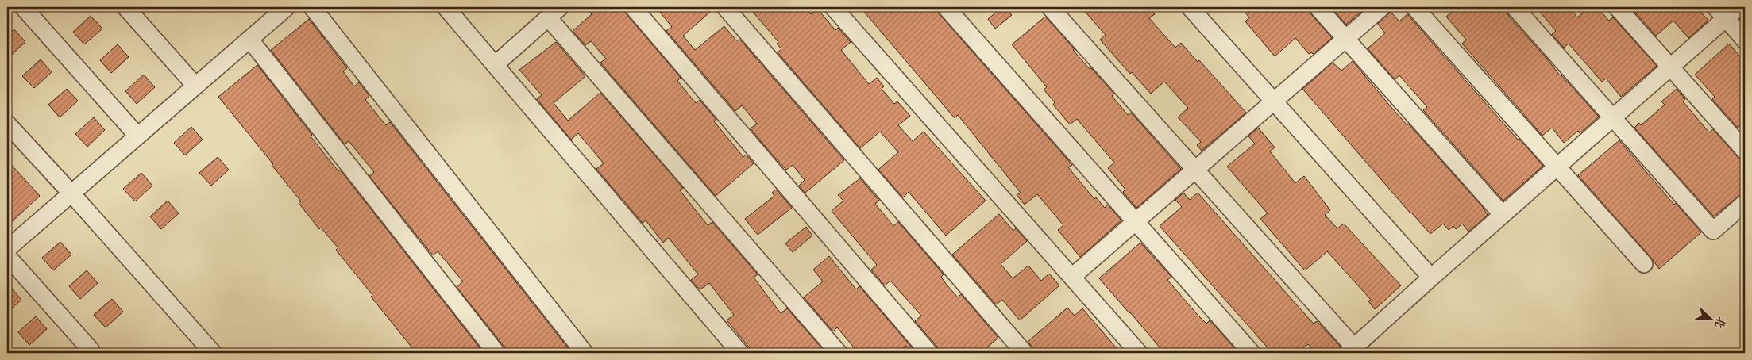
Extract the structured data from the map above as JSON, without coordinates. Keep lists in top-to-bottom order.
{
  "north": "right"
}
